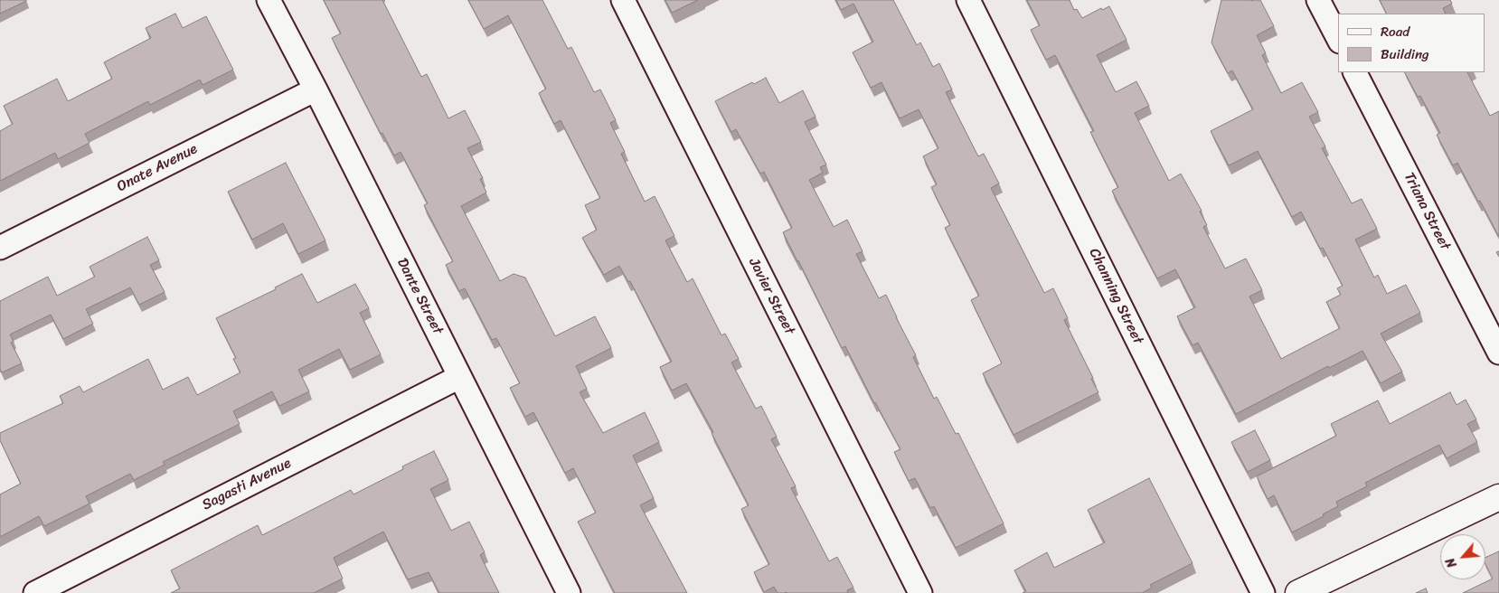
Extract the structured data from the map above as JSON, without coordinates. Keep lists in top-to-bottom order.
{
  "streets": {
    "street": [
      "Onate Avenue",
      "Triana Street",
      "Dante Street",
      "Javier Street",
      "Channing Street",
      "Sagasti Avenue"
    ]
  },
  "crossings": [
    ["Onate Avenue", "Dante Street"],
    ["Dante Street", "Sagasti Avenue"]
  ],
  "legend": ["Road", "Building"],
  "north": "bottom left"
}
